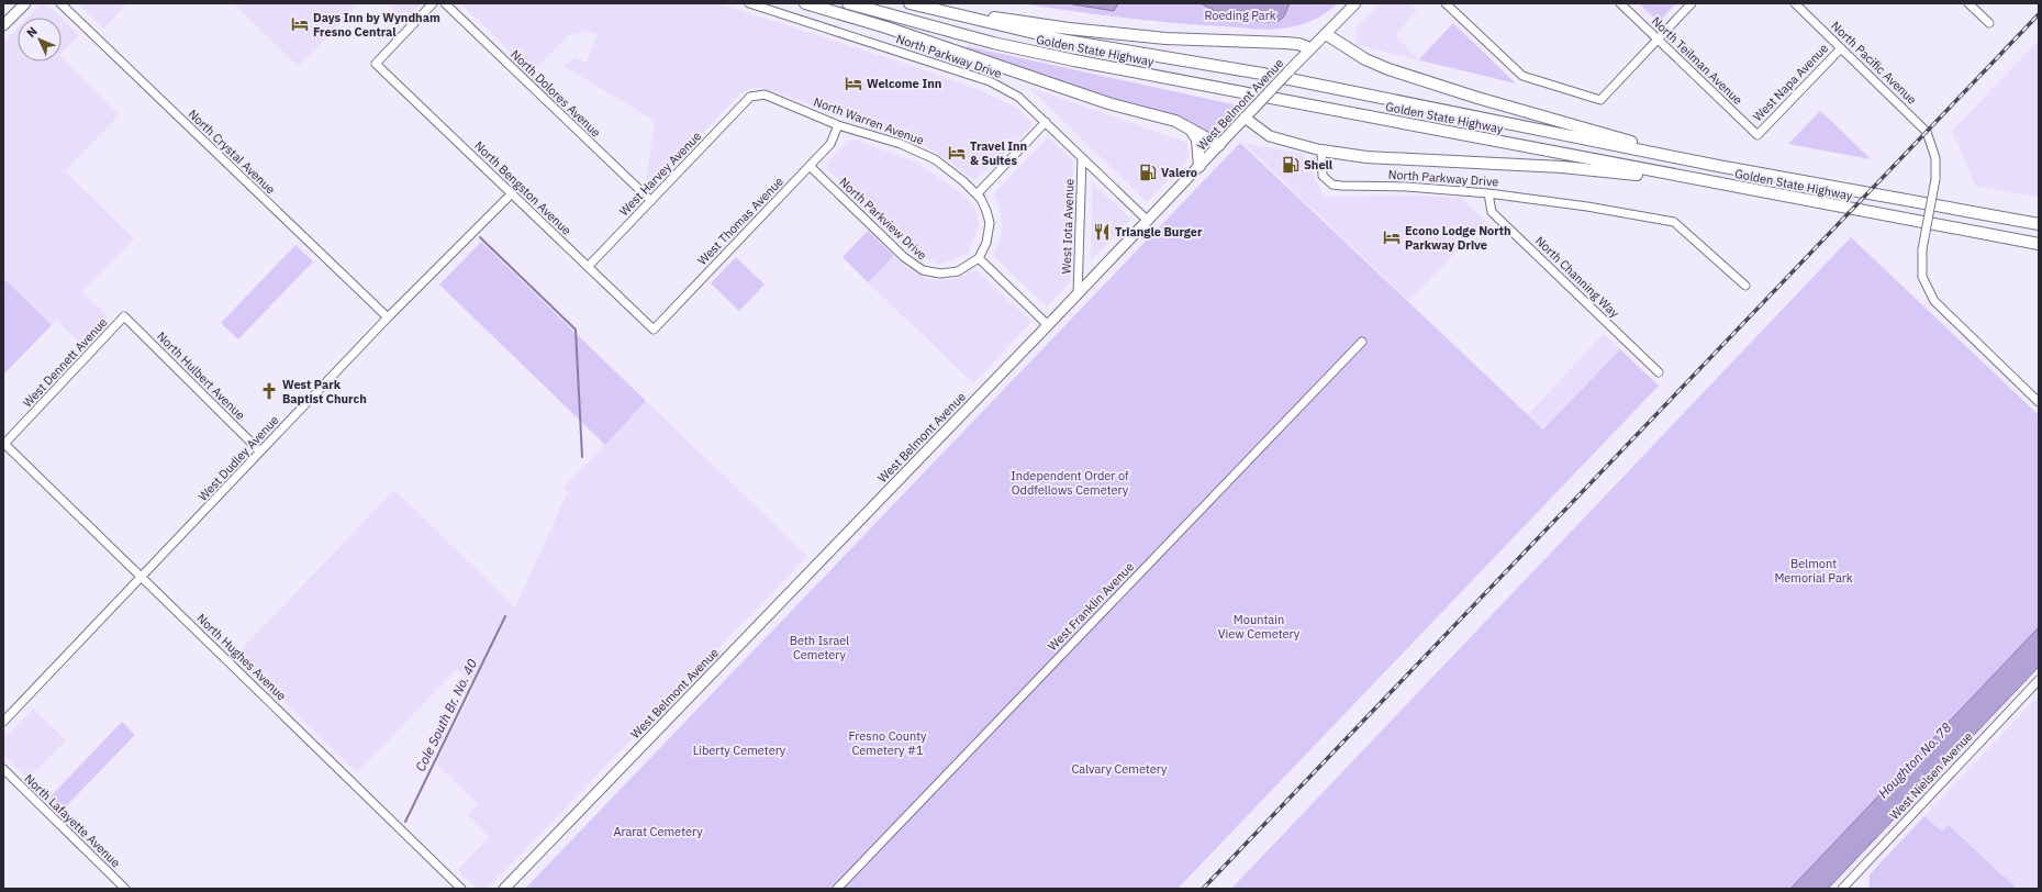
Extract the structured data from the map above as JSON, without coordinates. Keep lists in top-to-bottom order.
{
  "streets": {
    "highway": ["Golden State Highway"],
    "main road": ["West Belmont Avenue"],
    "street": [
      "North Parkway Drive",
      "North Teilman Avenue",
      "North Pacific Avenue",
      "West Napa Avenue",
      "North Dolores Avenue",
      "North Warren Avenue",
      "North Crystal Avenue",
      "West Harvey Avenue",
      "North Bengston Avenue",
      "North Parkview Drive",
      "West Thomas Avenue",
      "West Iota Avenue",
      "North Channing Way",
      "West Dennett Avenue",
      "North Hulbert Avenue",
      "West Dudley Avenue",
      "West Franklin Avenue",
      "North Hughes Avenue",
      "West Nielsen Avenue",
      "North Lafayette Avenue"
    ]
  },
  "crossings": [
    ["North Parkway Drive", "West Belmont Avenue"],
    ["North Parkway Drive", "West Iota Avenue"],
    ["North Parkway Drive", "North Channing Way"],
    ["North Teilman Avenue", "West Napa Avenue"],
    ["North Pacific Avenue", "West Napa Avenue"],
    ["North Dolores Avenue", "West Harvey Avenue"],
    ["West Belmont Avenue", "West Iota Avenue"],
    ["North Warren Avenue", "West Harvey Avenue"],
    ["North Warren Avenue", "North Parkview Drive"],
    ["North Warren Avenue", "West Thomas Avenue"],
    ["North Crystal Avenue", "West Dudley Avenue"],
    ["West Harvey Avenue", "North Bengston Avenue"],
    ["North Bengston Avenue", "West Thomas Avenue"],
    ["North Bengston Avenue", "West Dudley Avenue"],
    ["North Parkview Drive", "West Thomas Avenue"],
    ["West Dennett Avenue", "North Hulbert Avenue"],
    ["West Dennett Avenue", "North Hughes Avenue"],
    ["North Hulbert Avenue", "West Dudley Avenue"],
    ["West Dudley Avenue", "North Hughes Avenue"]
  ],
  "water": ["Cole South Br. No. 40", "Houghton No. 78"],
  "parks": [
    "Roeding Park",
    "Independent Order of Oddfellows Cemetery",
    "Belmont Memorial Park",
    "Mountain View Cemetery",
    "Beth Israel Cemetery",
    "Fresno County Cemetery #1",
    "Liberty Cemetery",
    "Calvary Cemetery",
    "Ararat Cemetery"
  ],
  "places": {
    "hotel": [
      "Days Inn by Wyndham Fresno Central",
      "Welcome Inn",
      "Travel Inn & Suites",
      "Econo Lodge North Parkway Drive"
    ],
    "fuel station": ["Shell", "Valero"],
    "restaurant": ["Triangle Burger"],
    "church": ["West Park Baptist Church"]
  },
  "north": "top left"
}
